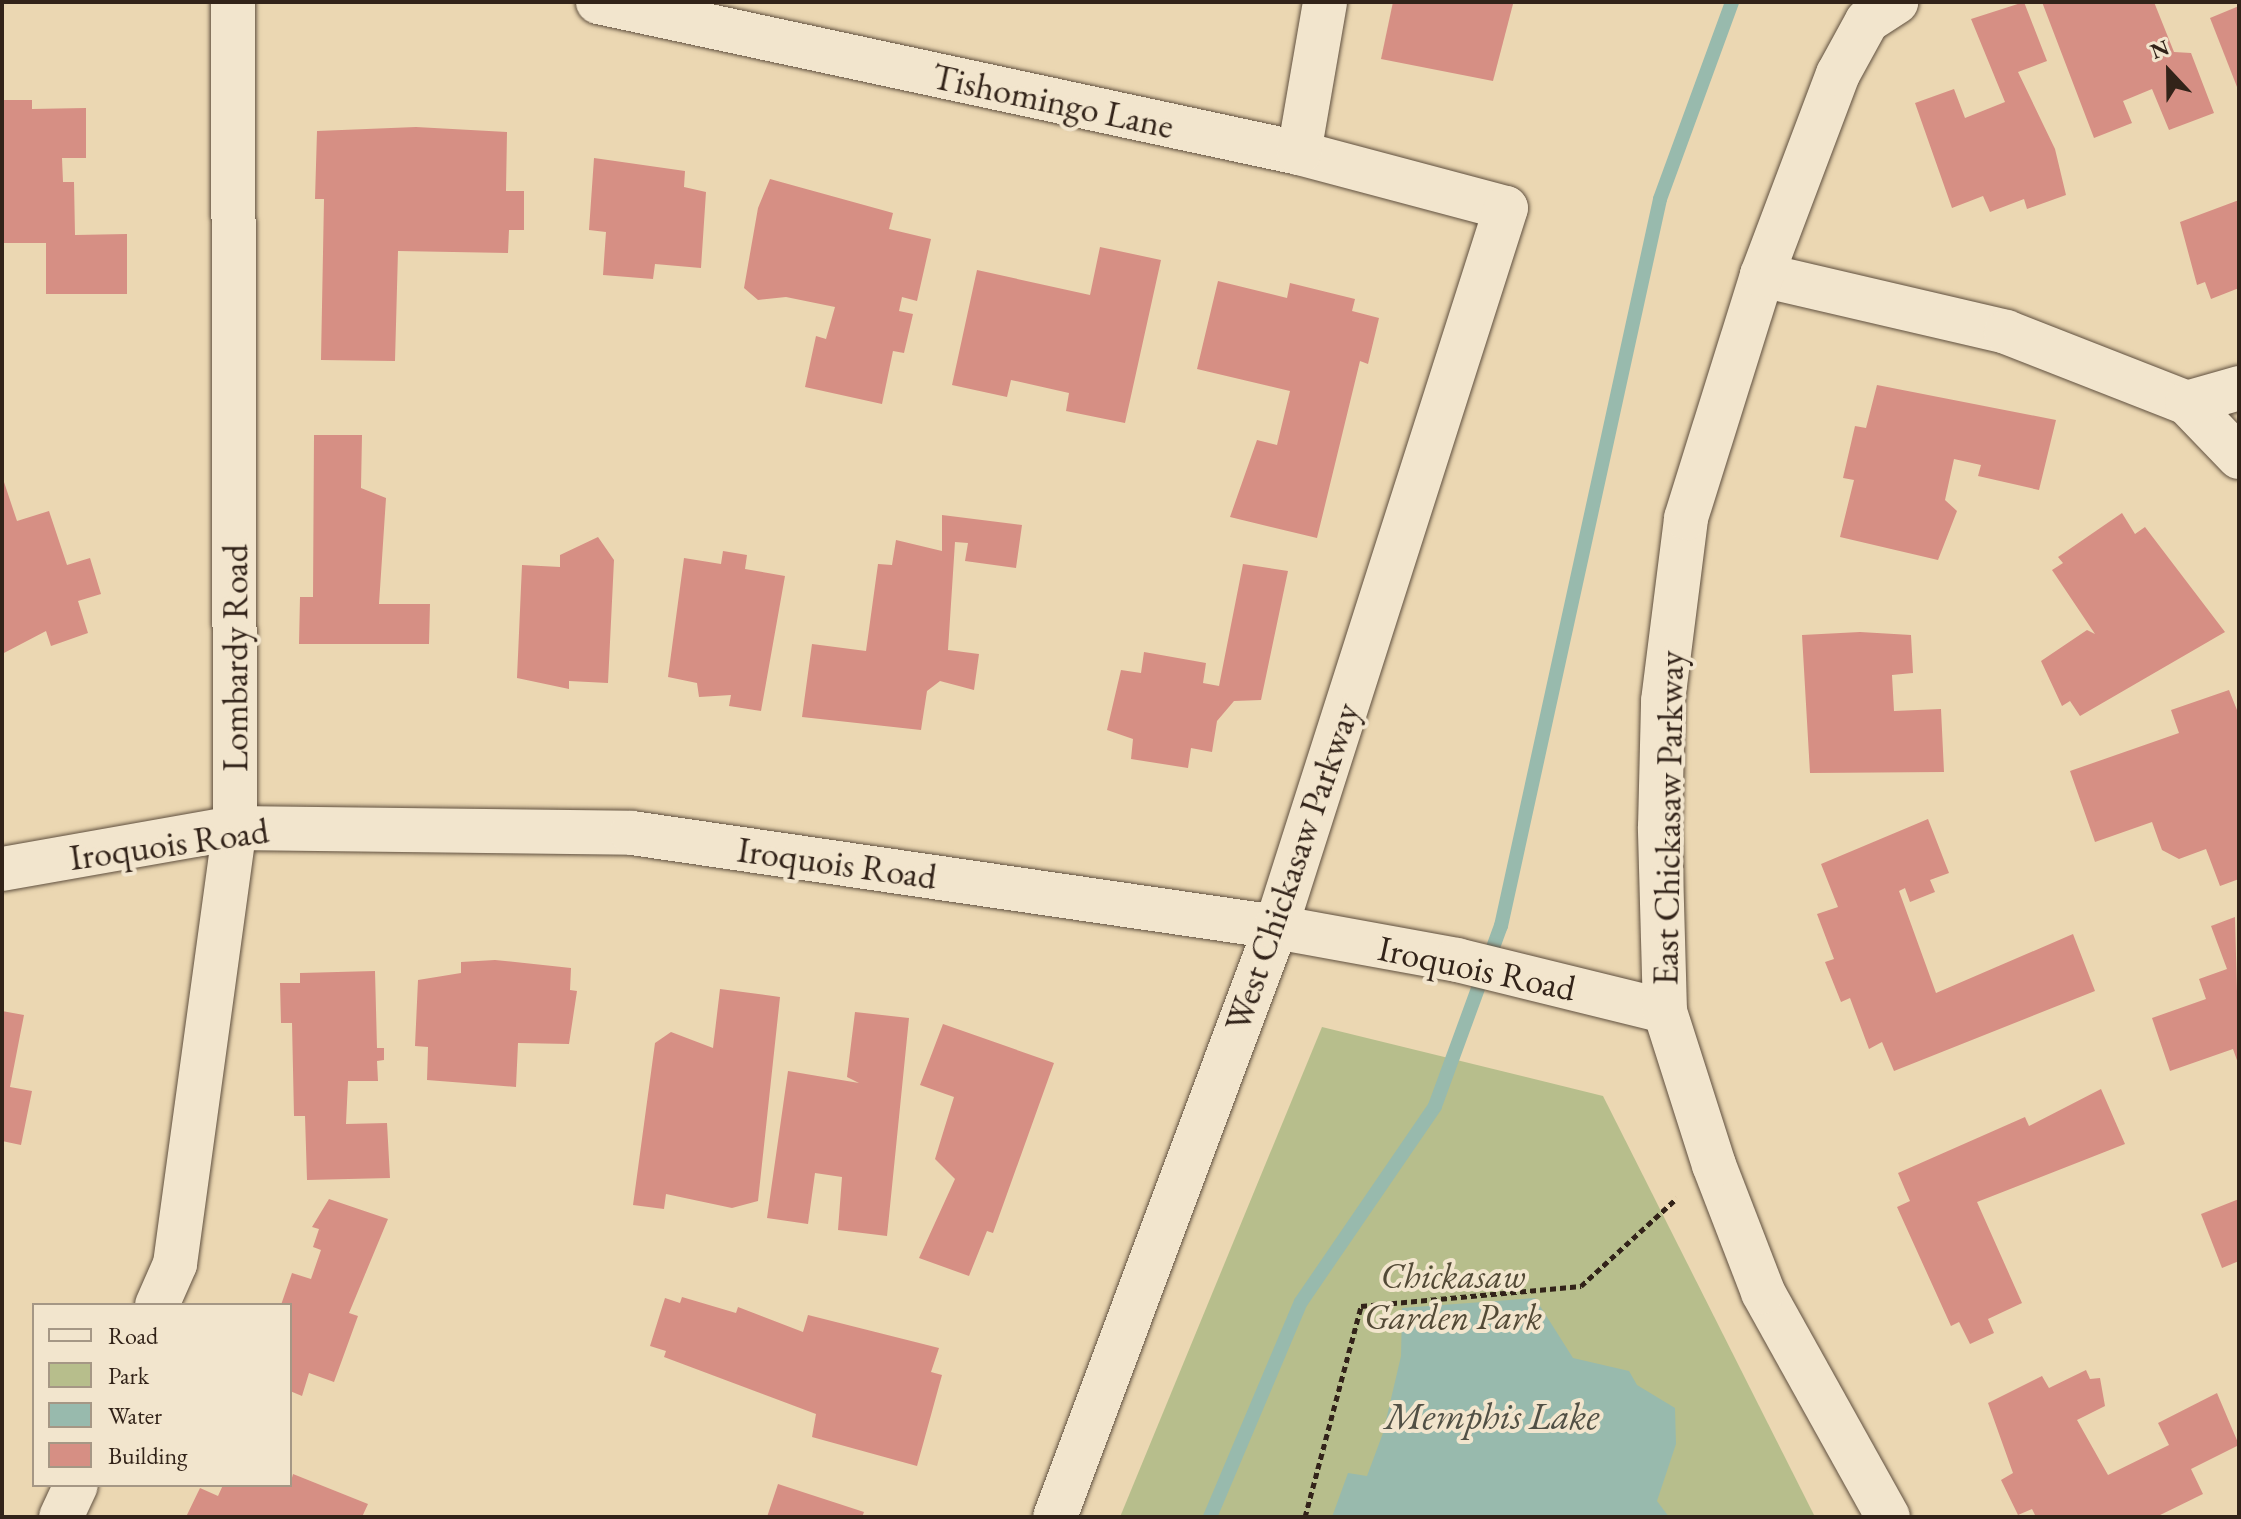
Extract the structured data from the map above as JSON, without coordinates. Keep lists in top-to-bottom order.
{
  "streets": {
    "street": [
      "Tishomingo Lane",
      "Lombardy Road",
      "East Chickasaw Parkway",
      "Iroquois Road",
      "West Chickasaw Parkway"
    ]
  },
  "crossings": [
    ["Tishomingo Lane", "West Chickasaw Parkway"],
    ["Lombardy Road", "Iroquois Road"],
    ["East Chickasaw Parkway", "Iroquois Road"],
    ["Iroquois Road", "West Chickasaw Parkway"]
  ],
  "water": ["Memphis Lake"],
  "parks": ["Chickasaw Garden Park"],
  "legend": [
    "Road",
    "Park",
    "Water",
    "Building"
  ],
  "north": "top"
}
